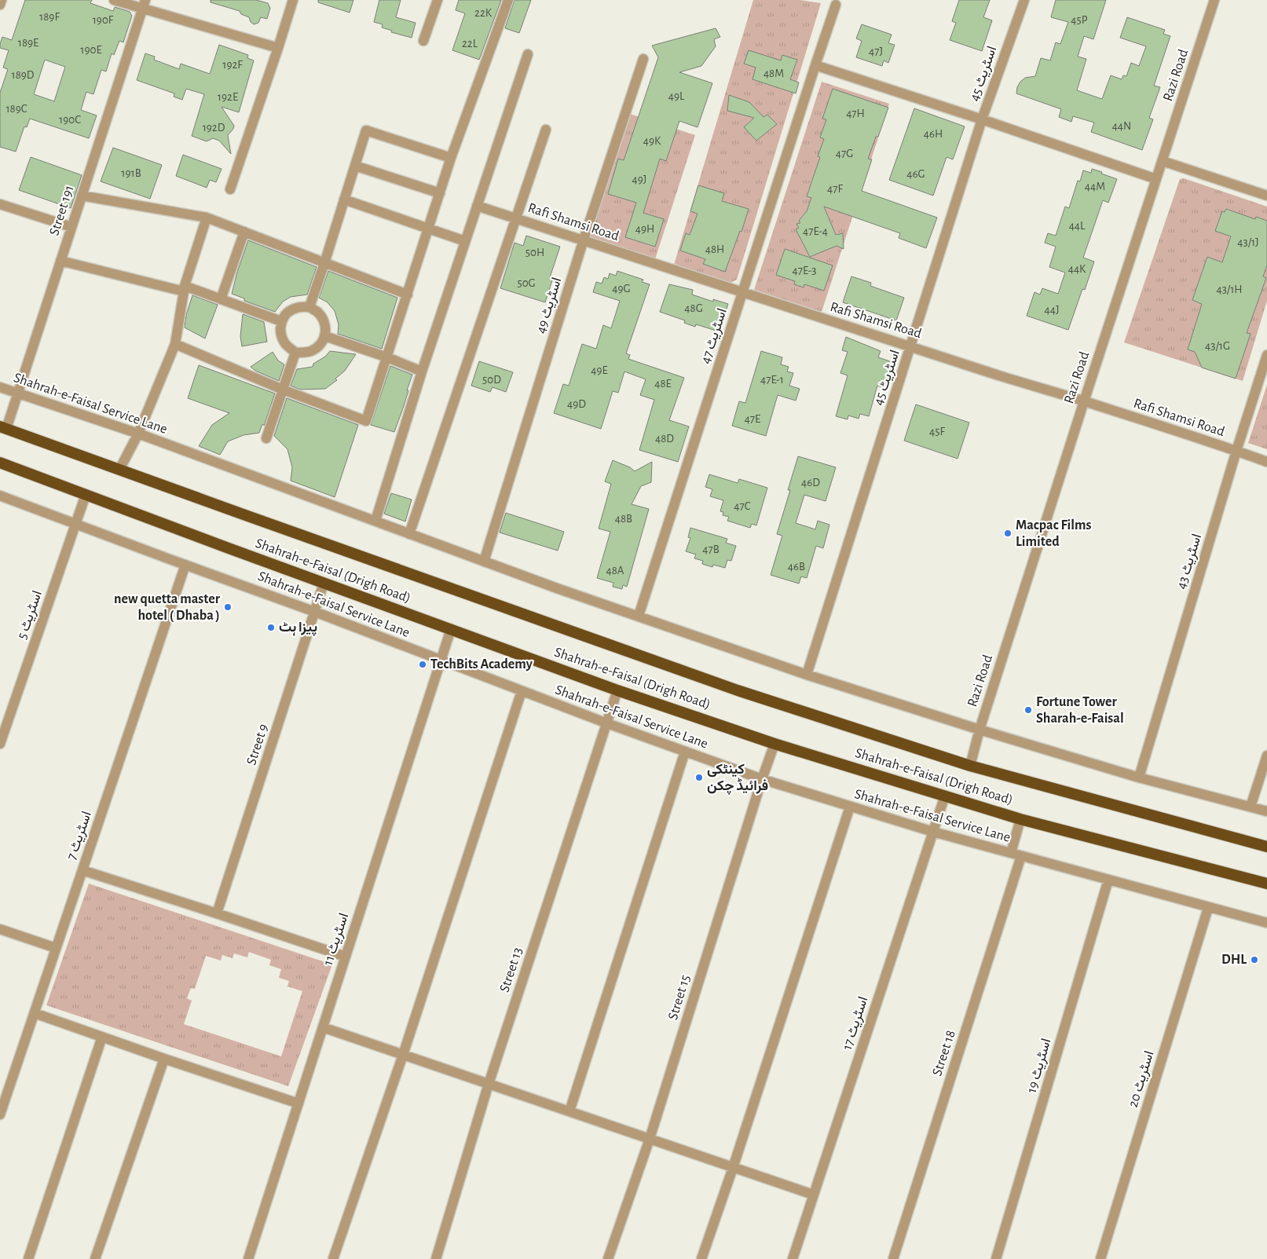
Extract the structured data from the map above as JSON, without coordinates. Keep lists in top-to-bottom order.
{
  "streets": {
    "highway": ["Shahrah-e-Faisal (Drigh Road)"],
    "street": [
      "اسٹریٹ 45",
      "Razi Road",
      "Street 191",
      "Rafi Shamsi Road",
      "اسٹریٹ 49",
      "اسٹریٹ 47",
      "Shahrah-e-Faisal Service Lane",
      "اسٹریٹ 43",
      "اسٹریٹ 5",
      "Street 9",
      "اسٹریٹ 7",
      "اسٹریٹ 11",
      "Street 13",
      "Street 15",
      "اسٹریٹ 17",
      "Street 18",
      "اسٹریٹ 19",
      "اسٹریٹ 20"
    ]
  },
  "crossings": [
    ["اسٹریٹ 45", "Rafi Shamsi Road"],
    ["اسٹریٹ 45", "Shahrah-e-Faisal Service Lane"],
    ["Razi Road", "Rafi Shamsi Road"],
    ["Razi Road", "Shahrah-e-Faisal Service Lane"],
    ["Razi Road", "Shahrah-e-Faisal (Drigh Road)"],
    ["Street 191", "Shahrah-e-Faisal Service Lane"],
    ["Street 191", "Shahrah-e-Faisal (Drigh Road)"],
    ["Rafi Shamsi Road", "اسٹریٹ 49"],
    ["Rafi Shamsi Road", "اسٹریٹ 47"],
    ["Rafi Shamsi Road", "اسٹریٹ 43"],
    ["اسٹریٹ 49", "Shahrah-e-Faisal Service Lane"],
    ["اسٹریٹ 47", "Shahrah-e-Faisal Service Lane"],
    ["Shahrah-e-Faisal Service Lane", "اسٹریٹ 43"],
    ["Shahrah-e-Faisal Service Lane", "اسٹریٹ 5"],
    ["Shahrah-e-Faisal Service Lane", "Street 9"],
    ["Shahrah-e-Faisal Service Lane", "اسٹریٹ 7"],
    ["Shahrah-e-Faisal Service Lane", "اسٹریٹ 11"],
    ["Shahrah-e-Faisal Service Lane", "Street 13"],
    ["Shahrah-e-Faisal Service Lane", "Street 15"],
    ["Shahrah-e-Faisal Service Lane", "اسٹریٹ 17"],
    ["Shahrah-e-Faisal Service Lane", "Street 18"],
    ["Shahrah-e-Faisal Service Lane", "اسٹریٹ 19"],
    ["Shahrah-e-Faisal Service Lane", "اسٹریٹ 20"],
    ["Shahrah-e-Faisal (Drigh Road)", "اسٹریٹ 5"],
    ["Shahrah-e-Faisal (Drigh Road)", "Street 9"],
    ["Shahrah-e-Faisal (Drigh Road)", "اسٹریٹ 11"],
    ["Shahrah-e-Faisal (Drigh Road)", "Street 13"],
    ["Shahrah-e-Faisal (Drigh Road)", "Street 15"],
    ["Shahrah-e-Faisal (Drigh Road)", "اسٹریٹ 17"]
  ],
  "places": [
    "Macpac Films Limited",
    "new quetta master hotel ( Dhaba )",
    "پیزا ہٹ",
    "TechBits Academy",
    "Fortune Tower Sharah-e-Faisal",
    "کینٹکی فرائیڈ چکن",
    "DHL"
  ],
  "house_numbers": [
    "22K",
    "189F",
    "190F",
    "45P",
    "189E",
    "22L",
    "190E",
    "47J",
    "192F",
    "48M",
    "189D",
    "49L",
    "192E",
    "189C",
    "47H",
    "190C",
    "44N",
    "192D",
    "46H",
    "49K",
    "47G",
    "191B",
    "46G",
    "49J",
    "44M",
    "47F",
    "44L",
    "49H",
    "47E-4",
    "43/1J",
    "48H",
    "50H",
    "44K",
    "47E-3",
    "50G",
    "49G",
    "43/1H",
    "48G",
    "44J",
    "43/1G",
    "49E",
    "50D",
    "47E-1",
    "48E",
    "49D",
    "47E",
    "45F",
    "48D",
    "46D",
    "47C",
    "48B",
    "47B",
    "46B",
    "48A"
  ]
}
